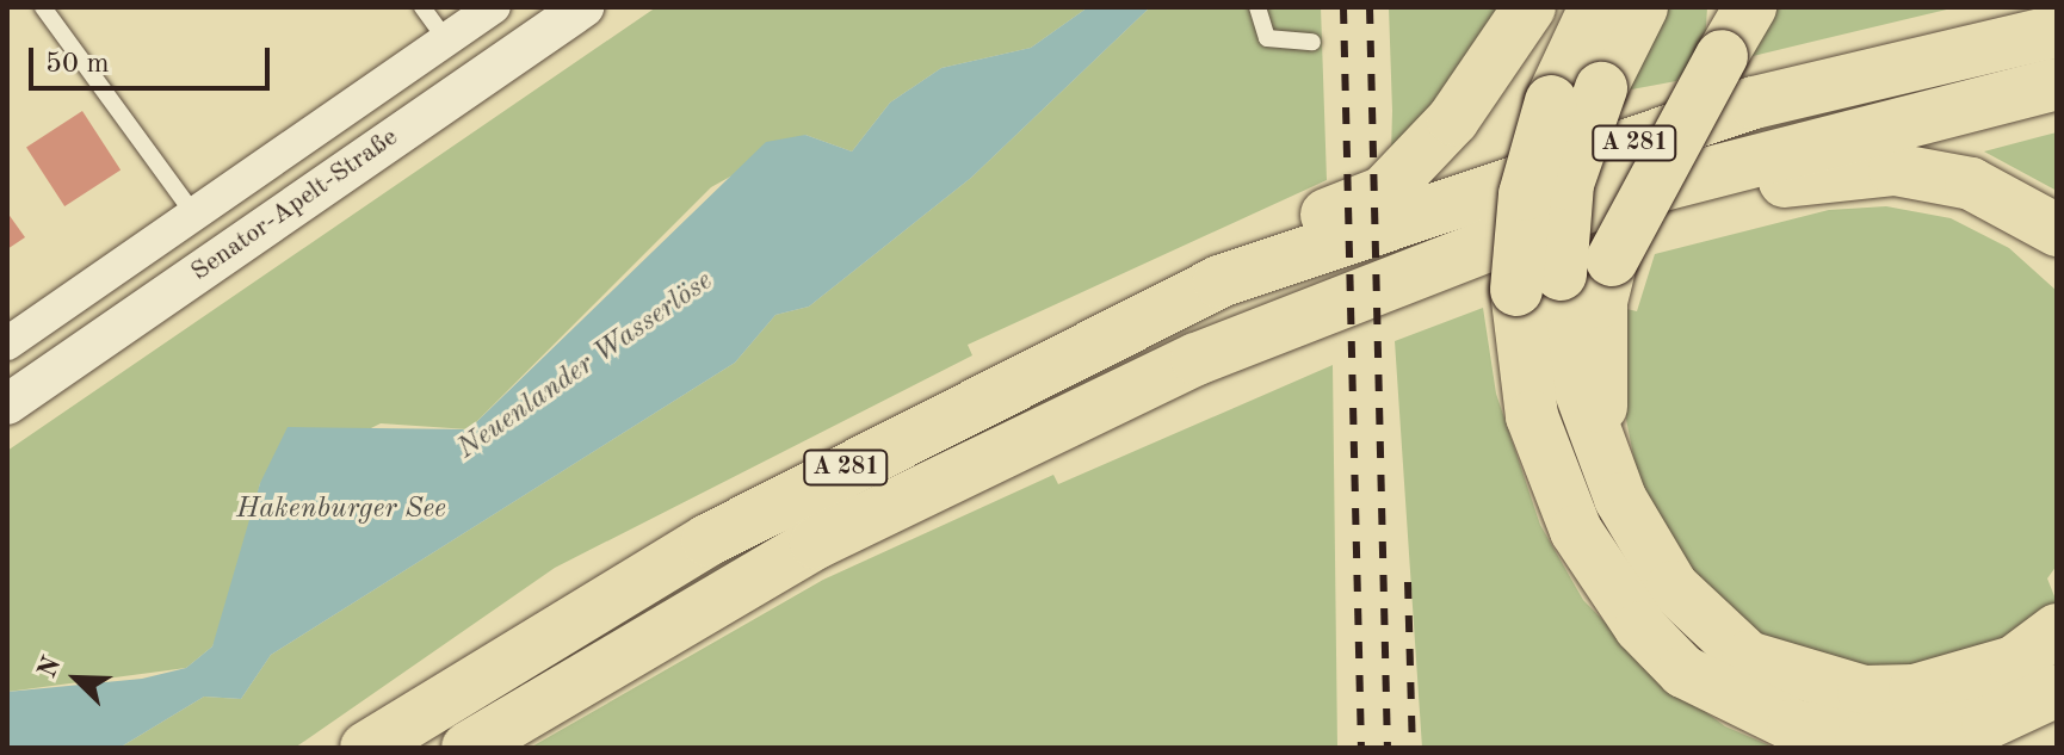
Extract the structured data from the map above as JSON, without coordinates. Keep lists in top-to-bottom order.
{
  "streets": {
    "highway": ["A 281"],
    "street": ["Senator-Apelt-Straße"]
  },
  "water": ["Neuenlander Wasserlöse", "Hakenburger See"],
  "scale_bar": "50 m",
  "north": "top left"
}
